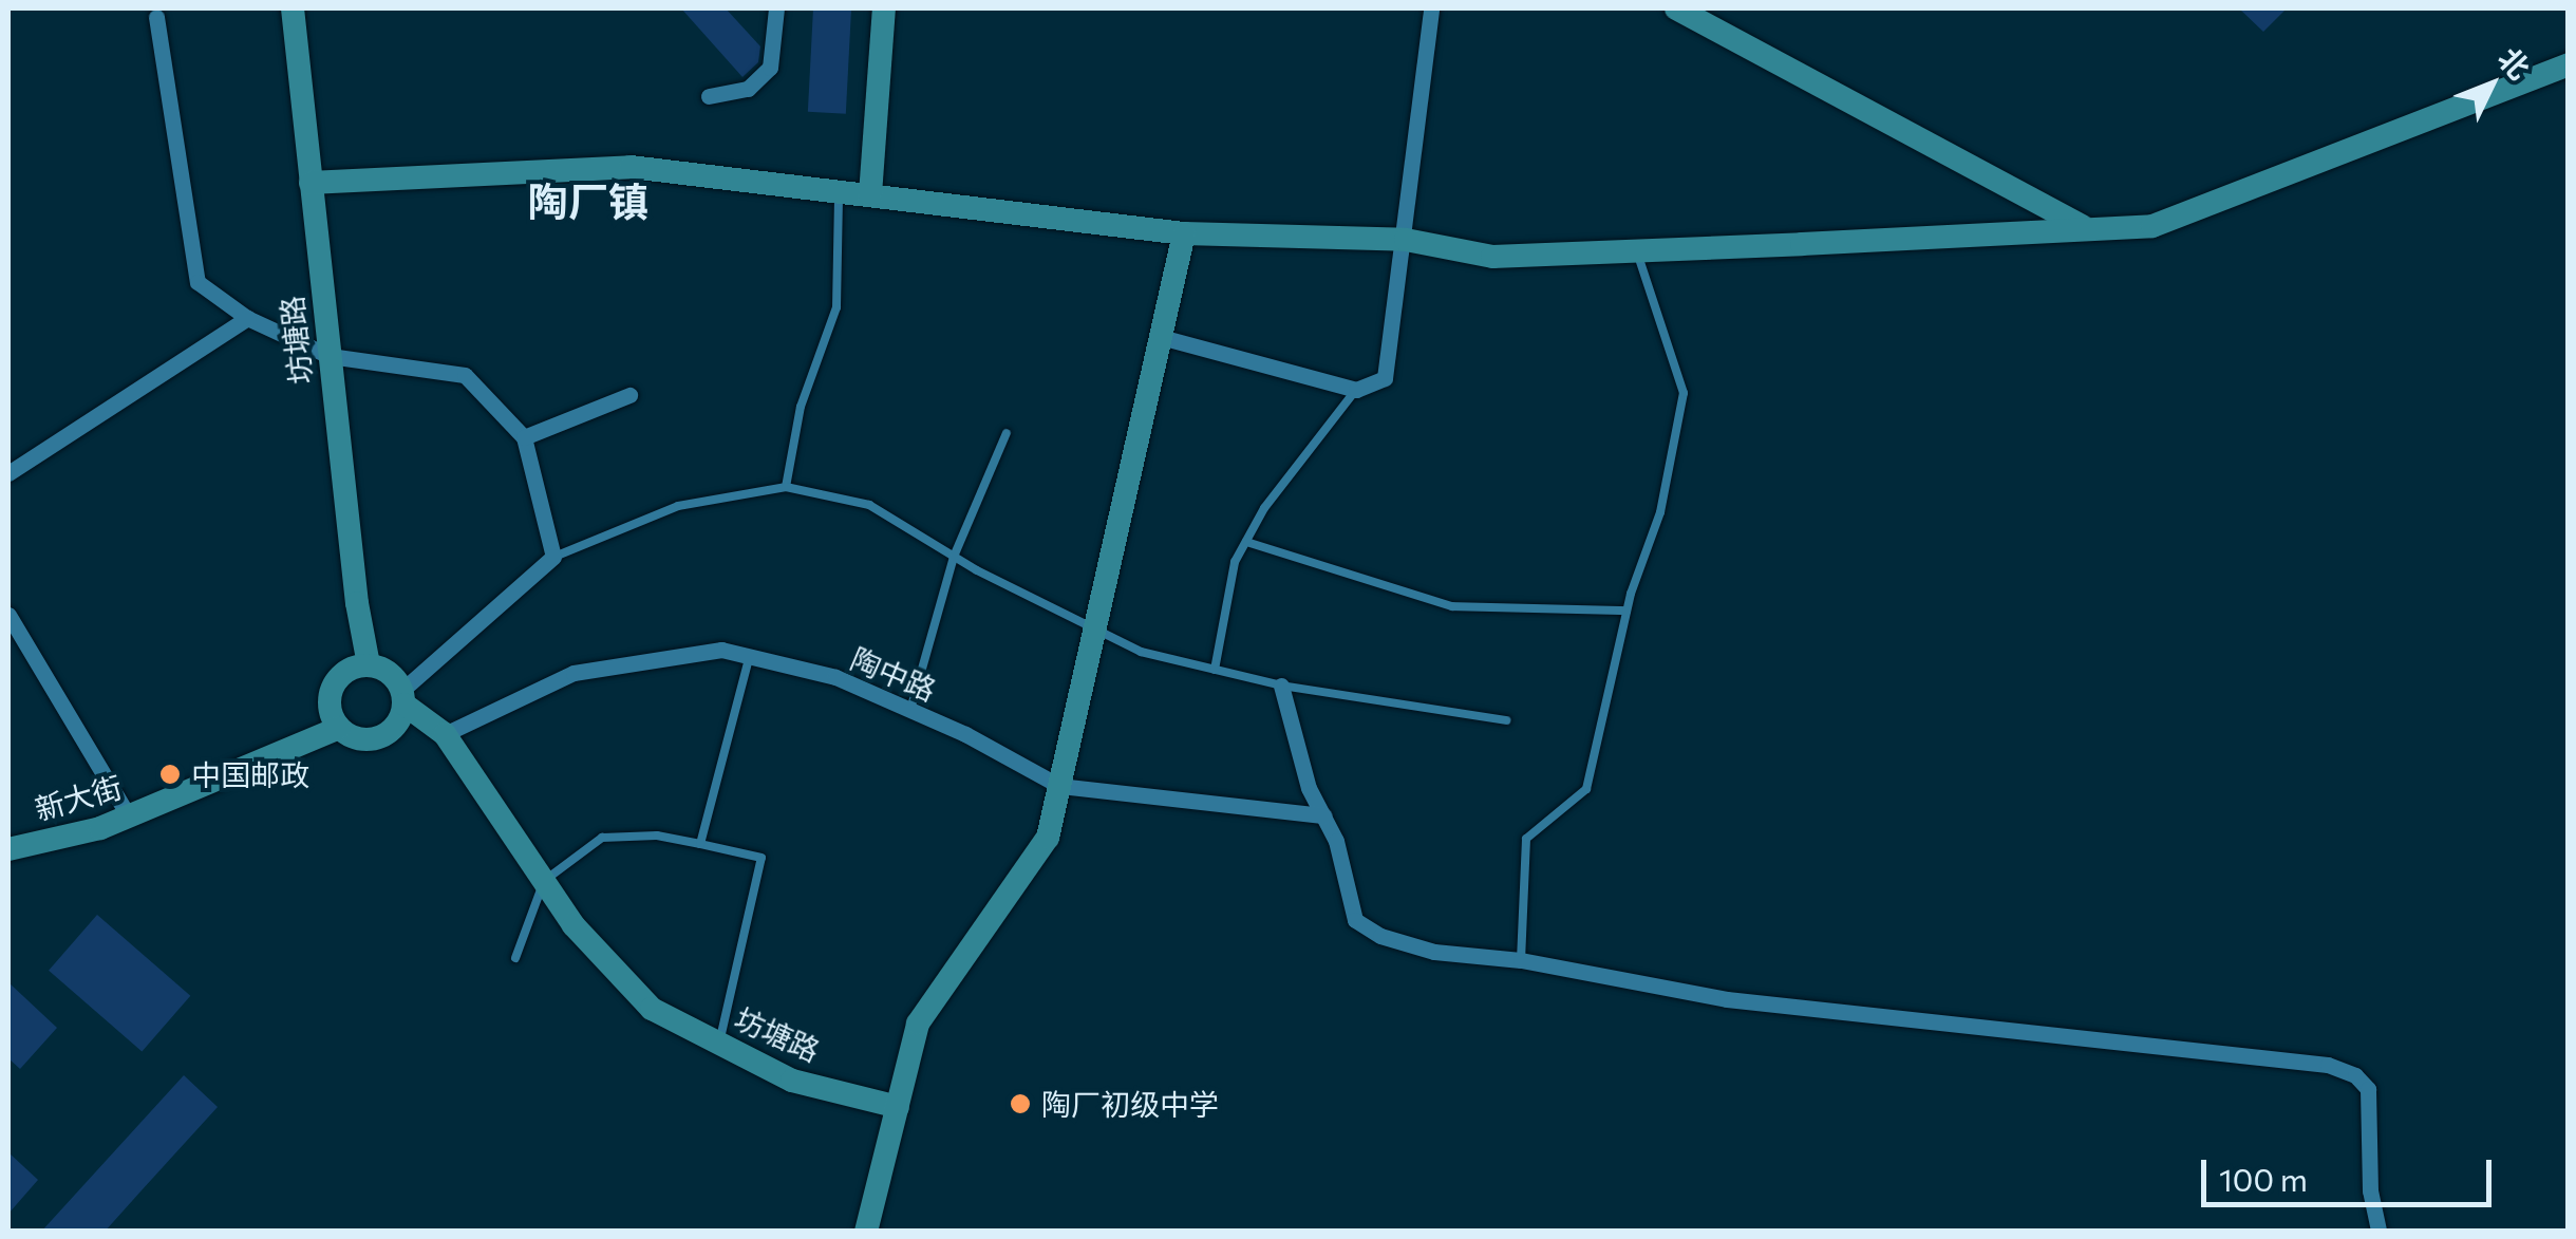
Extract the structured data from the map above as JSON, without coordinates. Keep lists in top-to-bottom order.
{
  "streets": {
    "street": ["坊塘路", "陶中路", "新大街"]
  },
  "crossings": [
    ["坊塘路", "陶中路"],
    ["坊塘路", "新大街"]
  ],
  "districts": ["陶厂镇"],
  "places": ["中国邮政", "陶厂初级中学"],
  "scale_bar": "100 m",
  "north": "top right"
}
